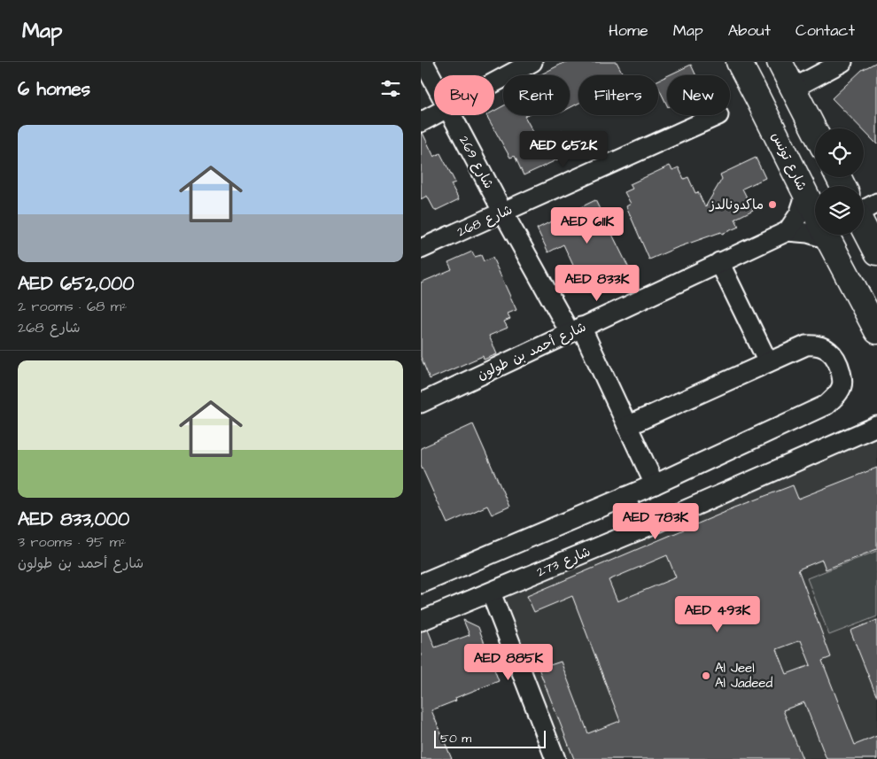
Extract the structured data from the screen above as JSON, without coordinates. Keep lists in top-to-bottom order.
{
  "streets": {
    "main road": ["شارع تونس"],
    "street": [
      "شارع 269",
      "شارع 268",
      "شارع أحمد بن طولون",
      "شارع 273"
    ]
  },
  "crossings": [
    ["شارع 269", "شارع 268"],
    ["شارع 269", "شارع أحمد بن طولون"]
  ],
  "places": ["ماكدونالدز", "Al Jeel Al Jadeed"],
  "scale_bar": "50 m",
  "page": {
    "header": "Map",
    "nav": [
      "Home",
      "Map",
      "About",
      "Contact"
    ],
    "heading": "6 homes",
    "chip": [
      "Buy",
      "Rent",
      "Filters",
      "New"
    ],
    "list": [
      {
        "name": "AED 652,000",
        "note": "2 rooms · 68 m² · شارع 268"
      },
      {
        "name": "AED 833,000",
        "note": "3 rooms · 95 m² · شارع أحمد بن طولون"
      }
    ],
    "price": [
      "AED 652K",
      "AED 611K",
      "AED 833K",
      "AED 783K",
      "AED 493K",
      "AED 885K"
    ],
    "scale": "50 m"
  }
}
